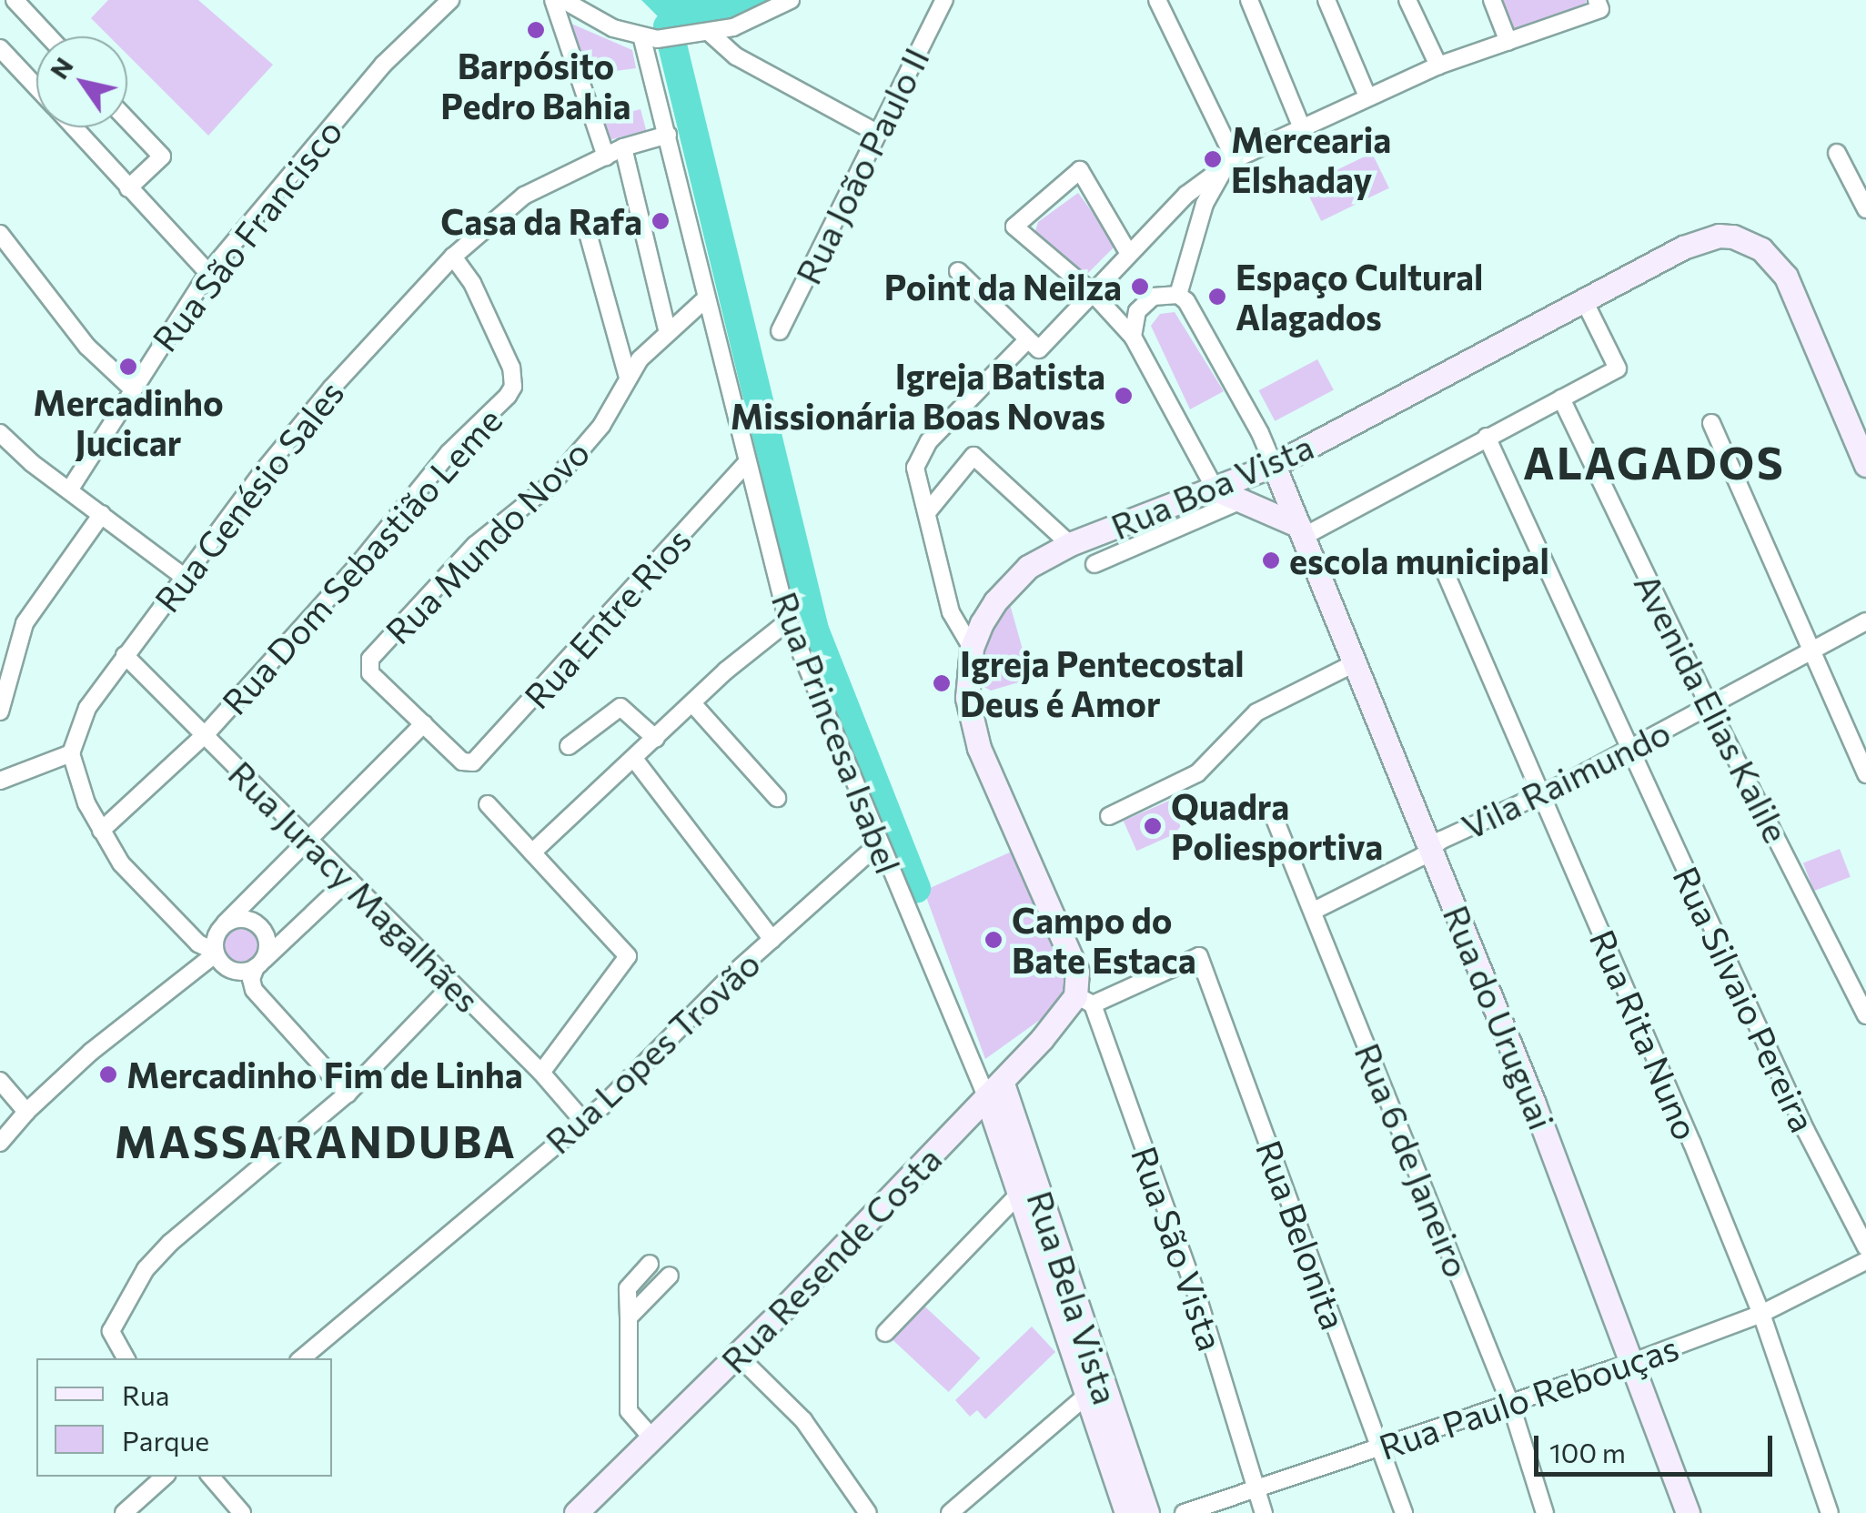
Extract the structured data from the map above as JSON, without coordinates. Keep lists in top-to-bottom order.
{
  "streets": {
    "main road": [
      "Rua Boa Vista",
      "Rua do Uruguai",
      "Rua Resende Costa",
      "Rua Bela Vista"
    ],
    "street": [
      "Rua João Paulo II",
      "Rua São Francisco",
      "Rua Genésio Sales",
      "Rua Mundo Novo",
      "Rua Dom Sebastião Leme",
      "Rua Entre Rios",
      "Avenida Elias Kalile",
      "Rua Princesa Isabel",
      "Vila Raimundo",
      "Rua Juracy Magalhães",
      "Rua Silvaio Pereira",
      "Rua Rita Nuno",
      "Rua Lopes Trovão",
      "Rua 6 de Janeiro",
      "Rua Belonita",
      "Rua São Vista",
      "Rua Paulo Rebouças"
    ]
  },
  "crossings": [
    ["Rua Boa Vista", "Rua do Uruguai"],
    ["Rua Boa Vista", "Rua Belonita"],
    ["Rua Boa Vista", "Rua São Vista"],
    ["Rua Boa Vista", "Rua Resende Costa"],
    ["Rua Genésio Sales", "Rua Dom Sebastião Leme"],
    ["Rua Genésio Sales", "Rua Princesa Isabel"],
    ["Rua Genésio Sales", "Rua Juracy Magalhães"],
    ["Rua Mundo Novo", "Rua Entre Rios"],
    ["Rua Mundo Novo", "Rua Princesa Isabel"],
    ["Rua Dom Sebastião Leme", "Rua Juracy Magalhães"],
    ["Rua Entre Rios", "Rua Princesa Isabel"],
    ["Avenida Elias Kalile", "Vila Raimundo"],
    ["Rua Princesa Isabel", "Rua Lopes Trovão"],
    ["Rua Princesa Isabel", "Rua Resende Costa"],
    ["Rua Princesa Isabel", "Rua Bela Vista"],
    ["Vila Raimundo", "Rua Silvaio Pereira"],
    ["Vila Raimundo", "Rua do Uruguai"],
    ["Vila Raimundo", "Rua Rita Nuno"],
    ["Vila Raimundo", "Rua 6 de Janeiro"],
    ["Rua Juracy Magalhães", "Rua Lopes Trovão"],
    ["Rua do Uruguai", "Rua Paulo Rebouças"],
    ["Rua Rita Nuno", "Rua Paulo Rebouças"],
    ["Rua 6 de Janeiro", "Rua Paulo Rebouças"],
    ["Rua Belonita", "Rua São Vista"],
    ["Rua Belonita", "Rua Resende Costa"],
    ["Rua Belonita", "Rua Paulo Rebouças"],
    ["Rua São Vista", "Rua Resende Costa"],
    ["Rua São Vista", "Rua Paulo Rebouças"],
    ["Rua Resende Costa", "Rua Bela Vista"]
  ],
  "districts": ["ALAGADOS", "MASSARANDUBA"],
  "places": [
    "Barpósito Pedro Bahia",
    "Mercearia Elshaday",
    "Casa da Rafa",
    "Point da Neilza",
    "Espaço Cultural Alagados",
    "Mercadinho Jucicar",
    "Igreja Batista Missionária Boas Novas",
    "escola municipal",
    "Igreja Pentecostal Deus é Amor",
    "Quadra Poliesportiva",
    "Campo do Bate Estaca",
    "Mercadinho Fim de Linha"
  ],
  "legend": ["Rua", "Parque"],
  "scale_bar": "100 m",
  "north": "top left"
}
